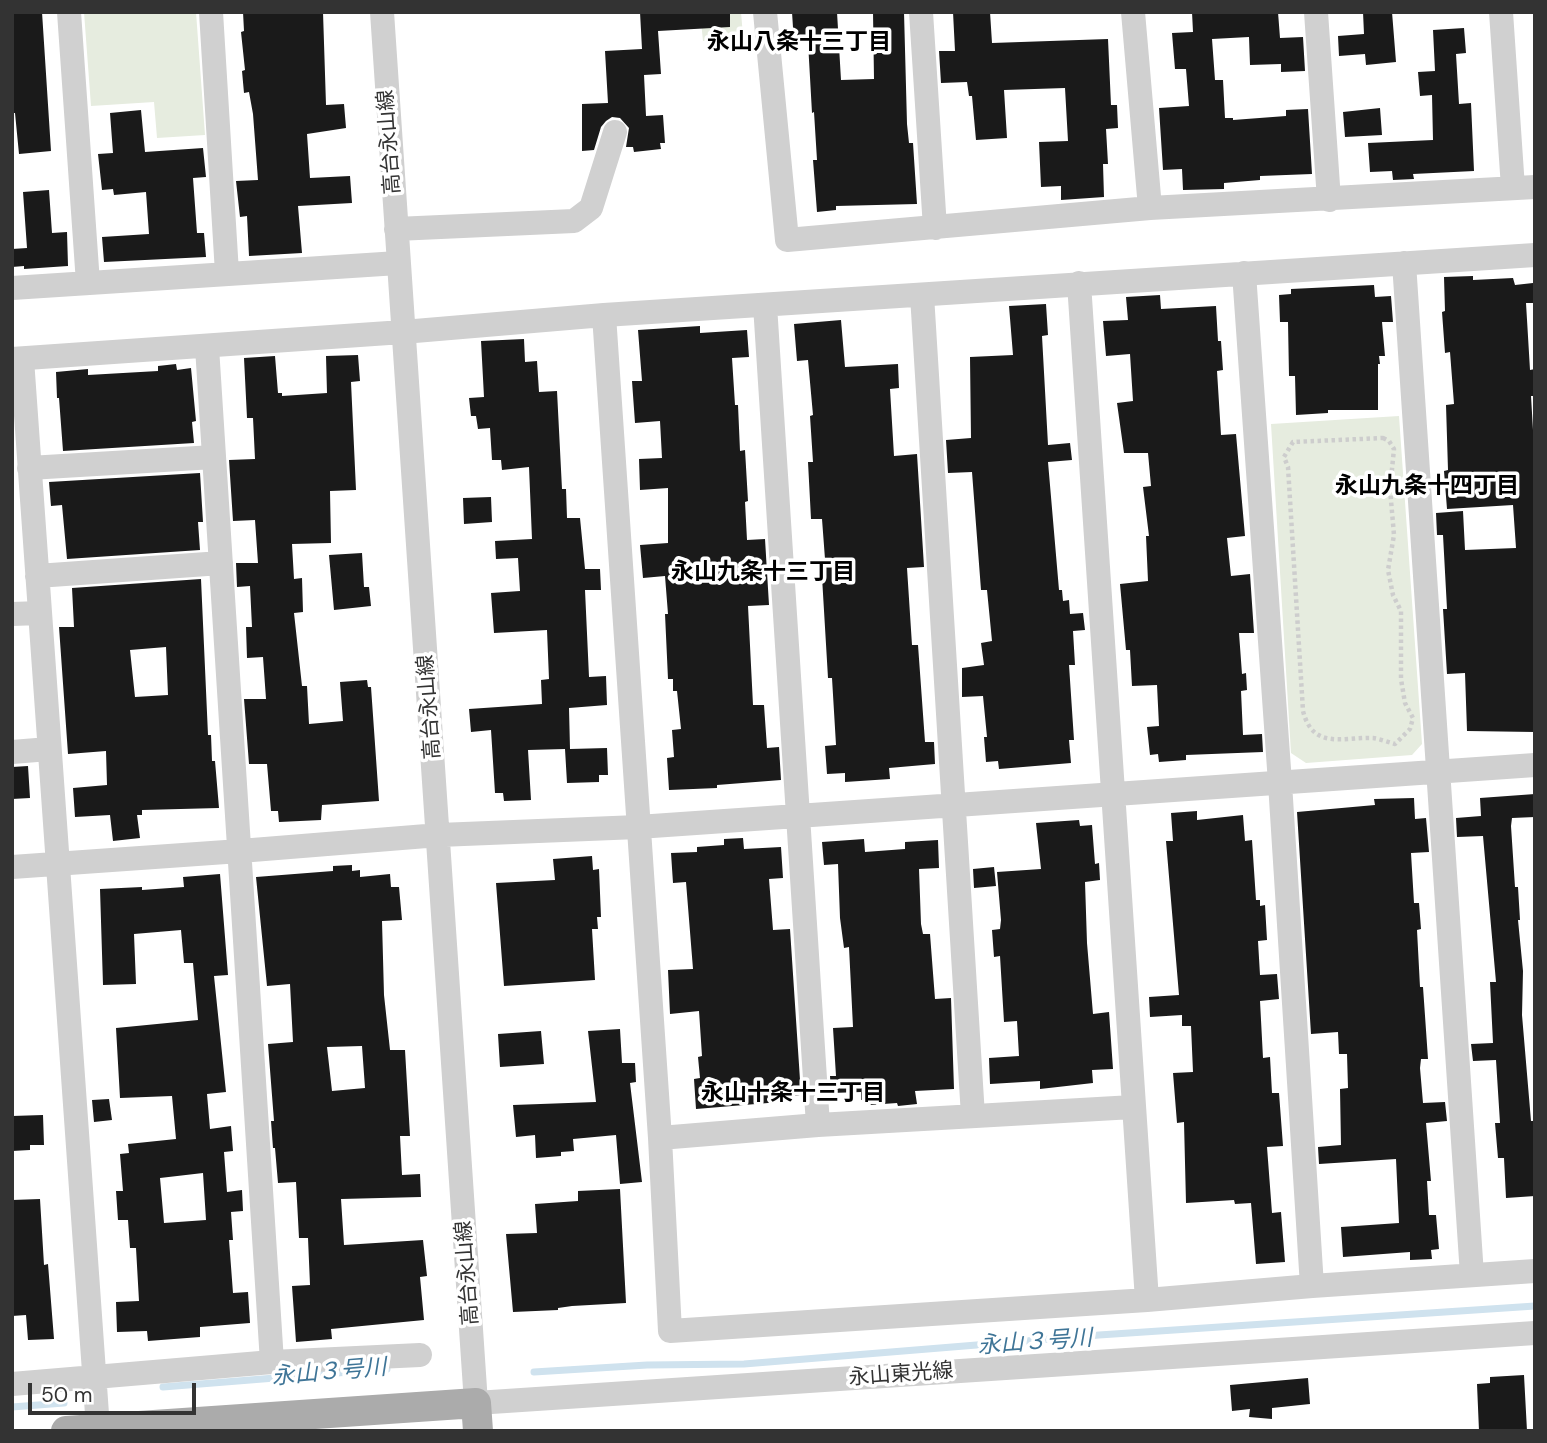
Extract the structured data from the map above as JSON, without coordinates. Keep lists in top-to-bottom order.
{
  "streets": {
    "street": ["高台永山線", "永山東光線"]
  },
  "crossings": [
    ["高台永山線", "永山東光線"]
  ],
  "districts": [
    "永山八条十三丁目",
    "永山九条十四丁目",
    "永山九条十三丁目",
    "永山十条十三丁目"
  ],
  "water": ["永山３号川"],
  "scale_bar": "50 m"
}
